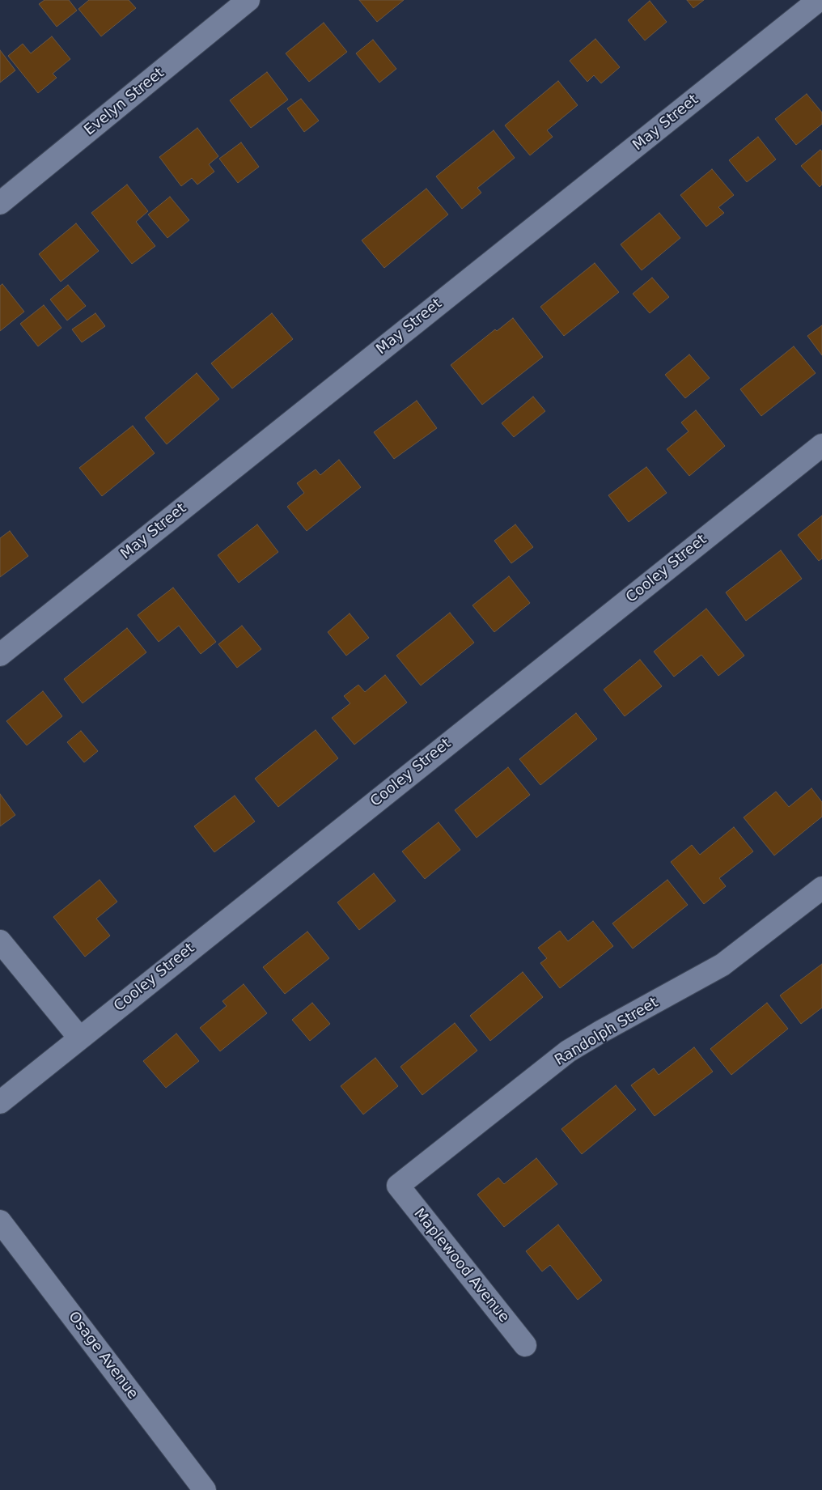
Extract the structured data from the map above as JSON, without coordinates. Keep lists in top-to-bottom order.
{
  "streets": {
    "street": [
      "Evelyn Street",
      "May Street",
      "Cooley Street",
      "Randolph Street",
      "Maplewood Avenue",
      "Osage Avenue"
    ]
  },
  "crossings": [
    ["Randolph Street", "Maplewood Avenue"]
  ]
}
